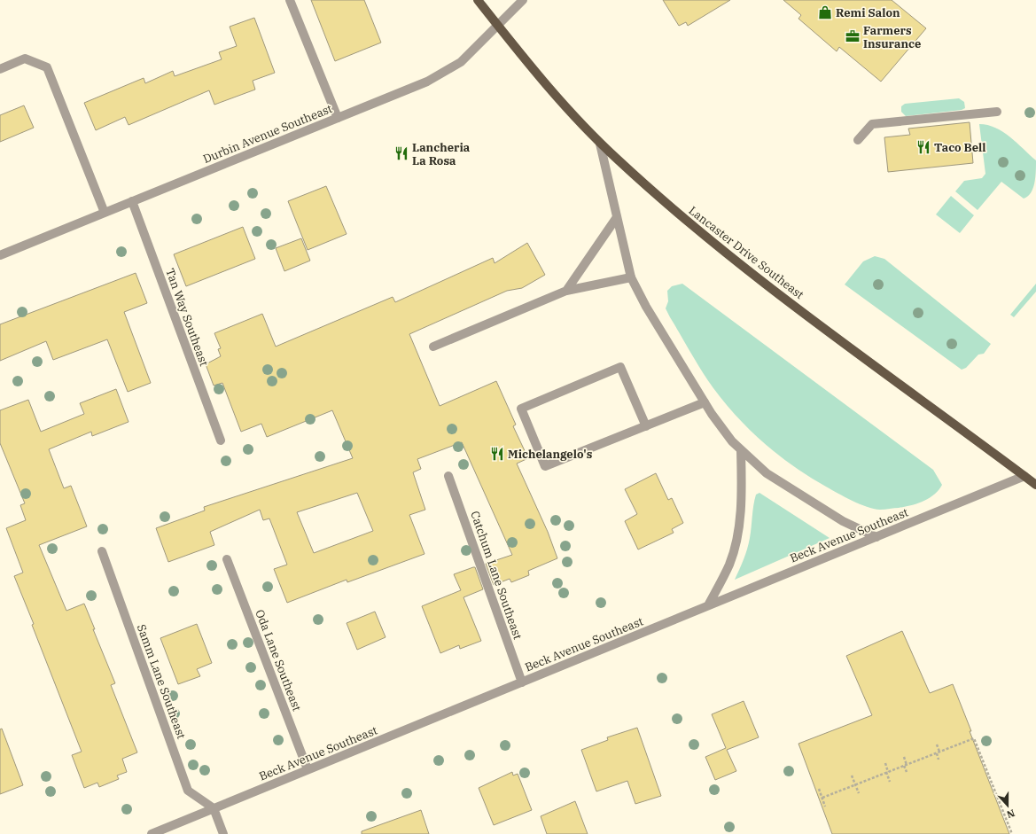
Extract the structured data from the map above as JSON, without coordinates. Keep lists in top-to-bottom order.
{
  "streets": {
    "main road": ["Lancaster Drive Southeast"],
    "street": [
      "Durbin Avenue Southeast",
      "Tan Way Southeast",
      "Beck Avenue Southeast",
      "Catchum Lane Southeast",
      "Oda Lane Southeast",
      "Samm Lane Southeast"
    ]
  },
  "crossings": [
    ["Durbin Avenue Southeast", "Lancaster Drive Southeast"],
    ["Durbin Avenue Southeast", "Tan Way Southeast"],
    ["Lancaster Drive Southeast", "Beck Avenue Southeast"],
    ["Beck Avenue Southeast", "Catchum Lane Southeast"],
    ["Beck Avenue Southeast", "Oda Lane Southeast"],
    ["Beck Avenue Southeast", "Samm Lane Southeast"]
  ],
  "places": {
    "shop": ["Remi Salon"],
    "office": ["Farmers Insurance"],
    "restaurant": ["Taco Bell", "Lancheria La Rosa", "Michelangelo's"]
  },
  "north": "bottom"
}
